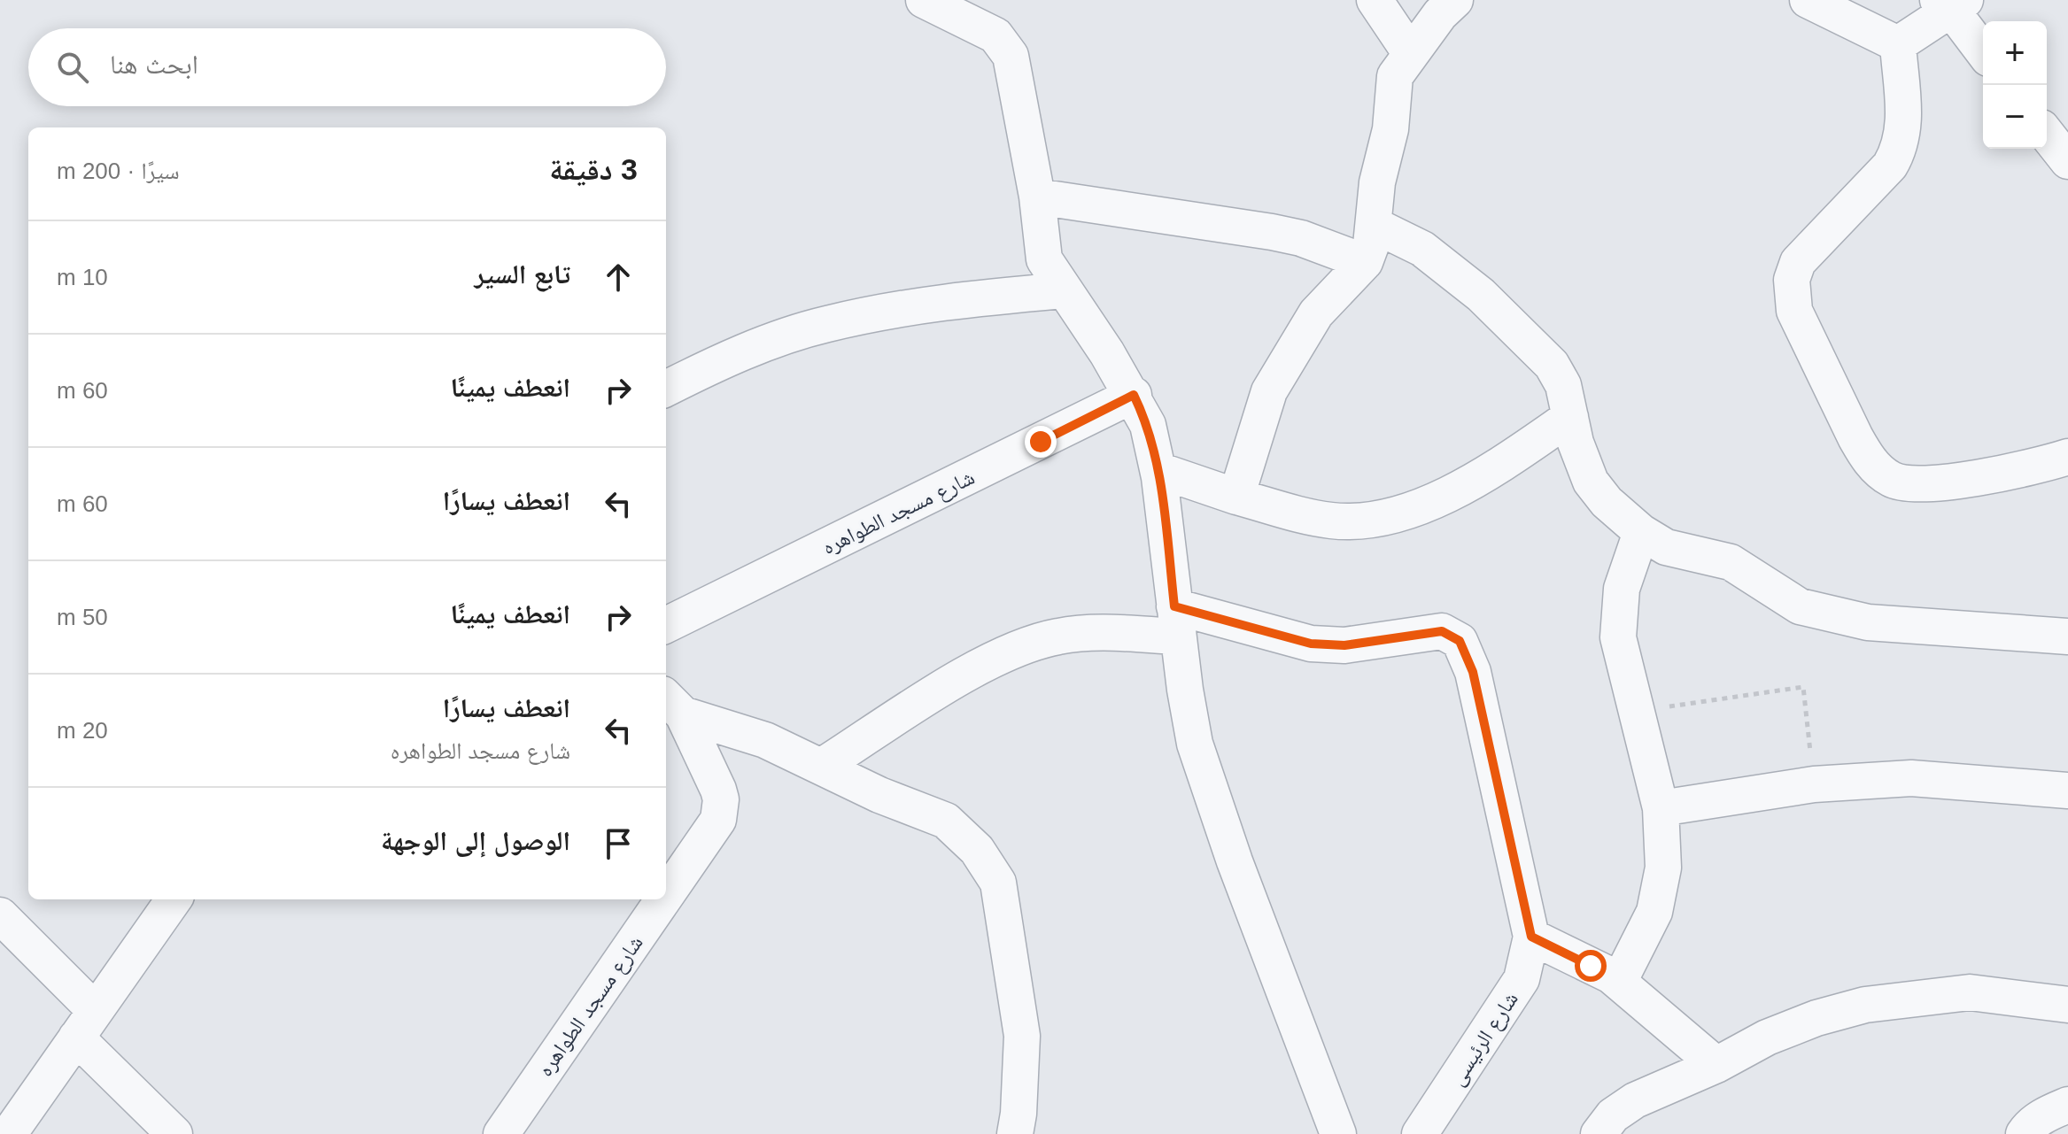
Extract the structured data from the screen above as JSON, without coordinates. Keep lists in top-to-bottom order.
{
  "streets": {
    "street": ["شارع مسجد الطواهره", "شارع الرئيسى"]
  },
  "page": {
    "map_buttons": ["+", "−"],
    "search": "ابحث هنا",
    "heading": ["3 دقيقة", "سيرًا · 200 m"],
    "list": [
      ["تابع السير", "10 m"],
      ["انعطف يمينًا", "60 m"],
      ["انعطف يسارًا", "60 m"],
      ["انعطف يمينًا", "50 m"],
      ["انعطف يسارًا", "شارع مسجد الطواهره", "20 m"],
      "الوصول إلى الوجهة"
    ]
  }
}
